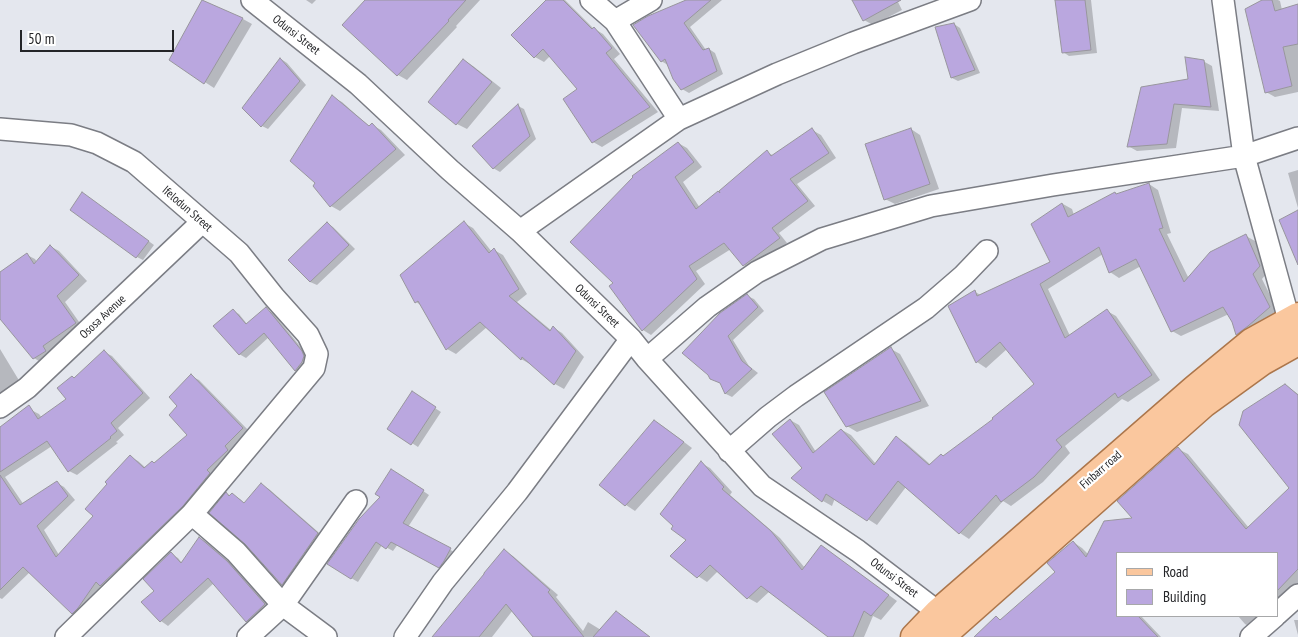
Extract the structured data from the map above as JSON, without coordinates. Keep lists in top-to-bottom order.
{
  "streets": {
    "main road": ["Finbarr road"],
    "street": ["Odunsi Street", "Ifelodun Street", "Ososa Avenue"]
  },
  "crossings": [
    ["Odunsi Street", "Finbarr road"],
    ["Ifelodun Street", "Ososa Avenue"]
  ],
  "legend": ["Road", "Building"],
  "scale_bar": "50 m"
}
